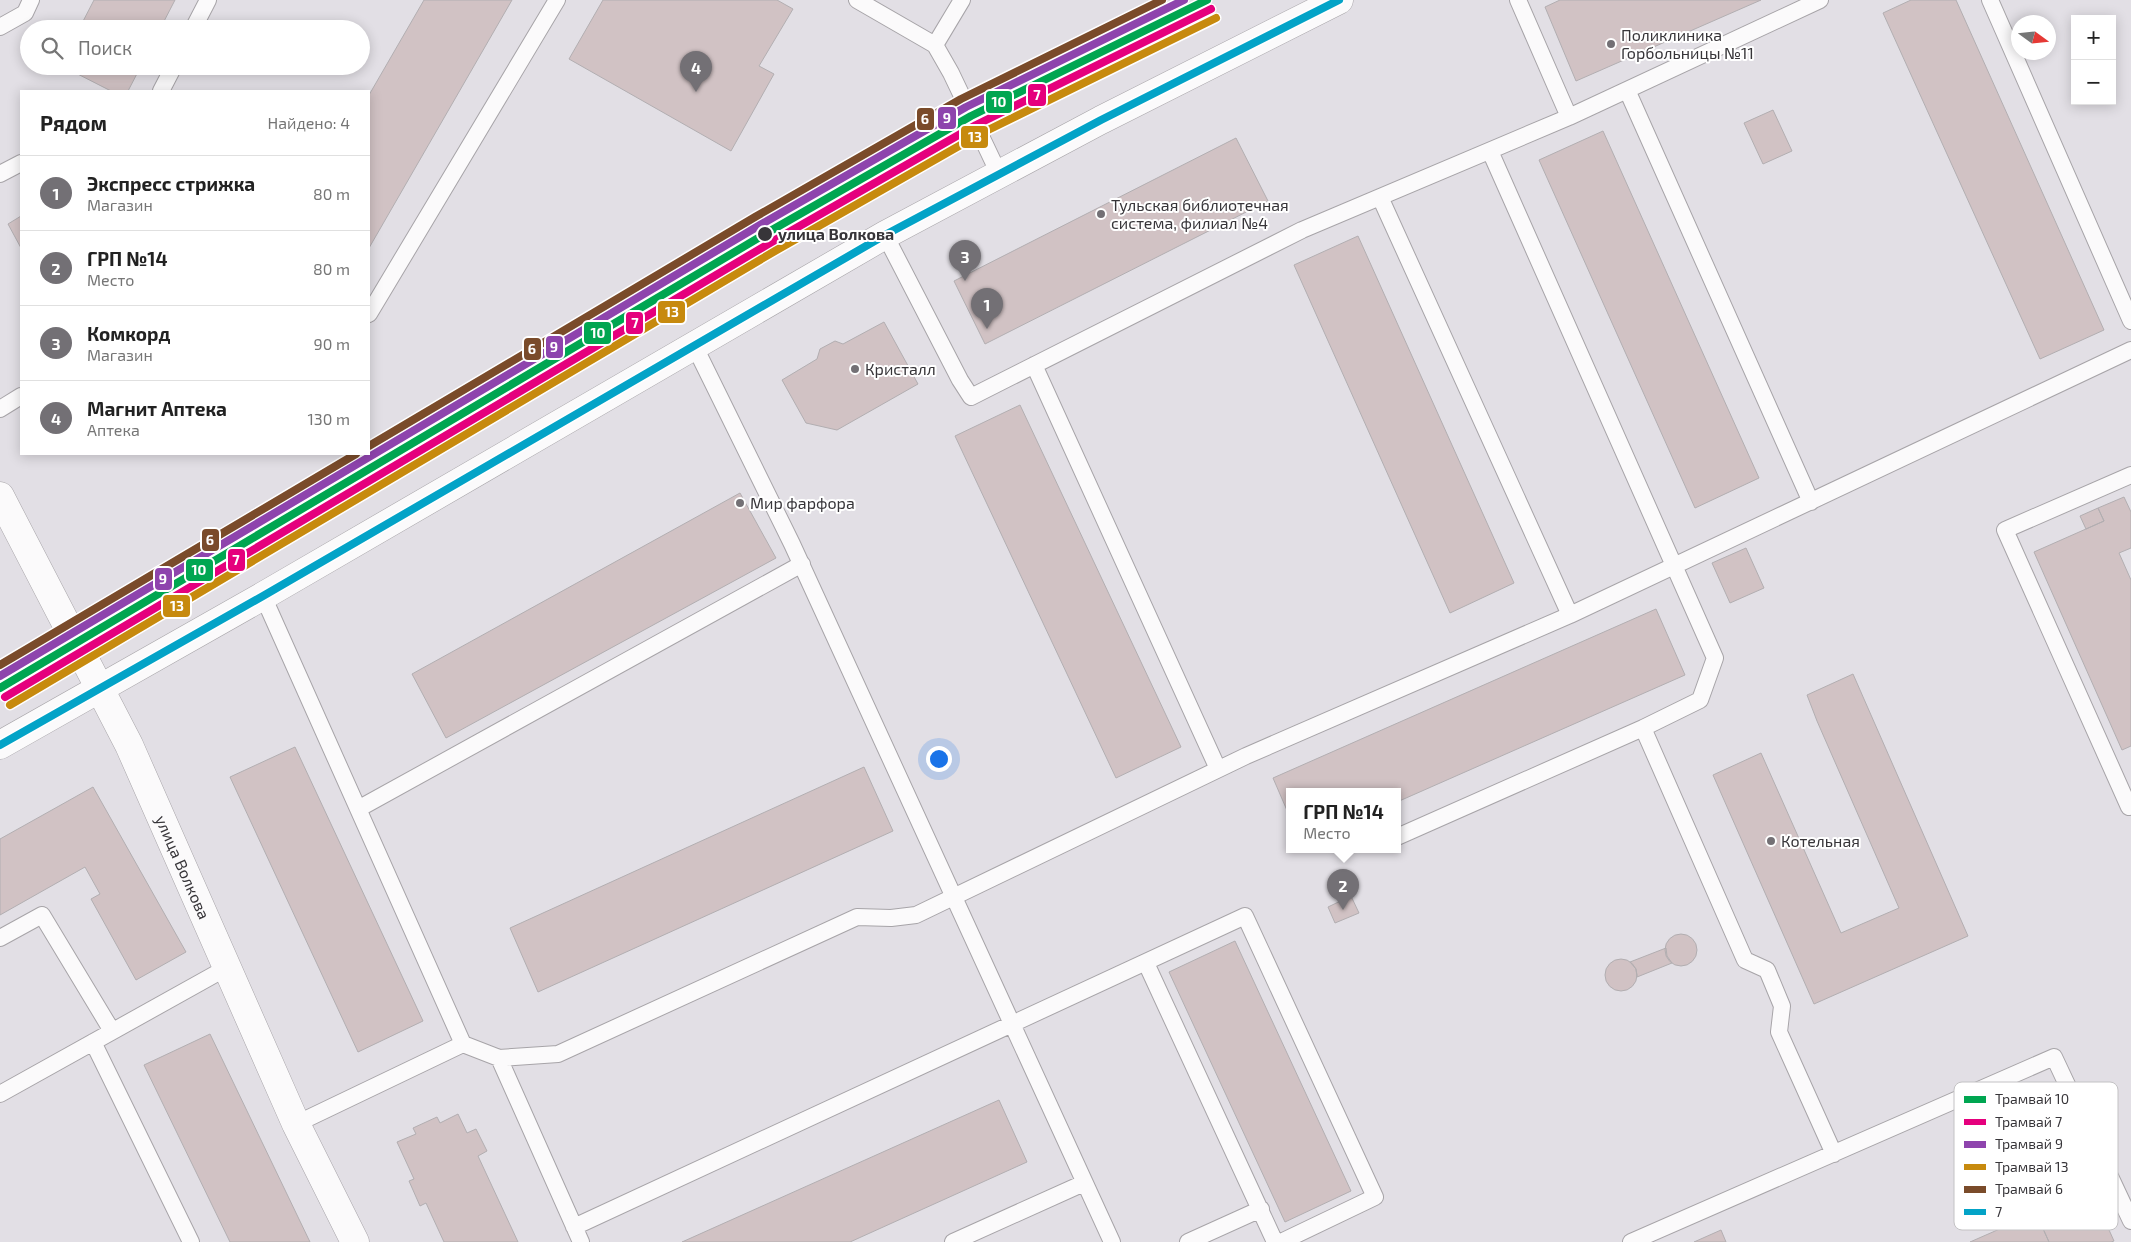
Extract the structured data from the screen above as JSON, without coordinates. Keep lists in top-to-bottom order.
{
  "streets": {
    "main road": ["улица Волкова"]
  },
  "places": [
    "Поликлиника Горбольницы №11",
    "Тульская библиотечная система, филиал №4",
    "улица Волкова",
    "Кристалл",
    "Мир фарфора",
    "Котельная"
  ],
  "lines": [
    "tram line 10",
    "tram line 9",
    "tram line 6",
    "transit line 7",
    "tram line 7",
    "tram line 13"
  ],
  "legend": [
    "Трамвай 10",
    "Трамвай 7",
    "Трамвай 9",
    "Трамвай 13",
    "Трамвай 6",
    "7"
  ],
  "north": "right",
  "page": {
    "map_buttons": ["+", "−"],
    "search": "Поиск",
    "pins": [
      "4",
      "3",
      "1",
      "2"
    ],
    "heading": ["Рядом", "Найдено: 4"],
    "list": [
      {
        "mark": "1",
        "name": "Экспресс стрижка",
        "note": "Магазин",
        "value": "80 m"
      },
      {
        "mark": "2",
        "name": "ГРП №14",
        "note": "Место",
        "value": "80 m"
      },
      {
        "mark": "3",
        "name": "Комкорд",
        "note": "Магазин",
        "value": "90 m"
      },
      {
        "mark": "4",
        "name": "Магнит Аптека",
        "note": "Аптека",
        "value": "130 m"
      }
    ],
    "popup": ["ГРП №14", "Место"]
  }
}
